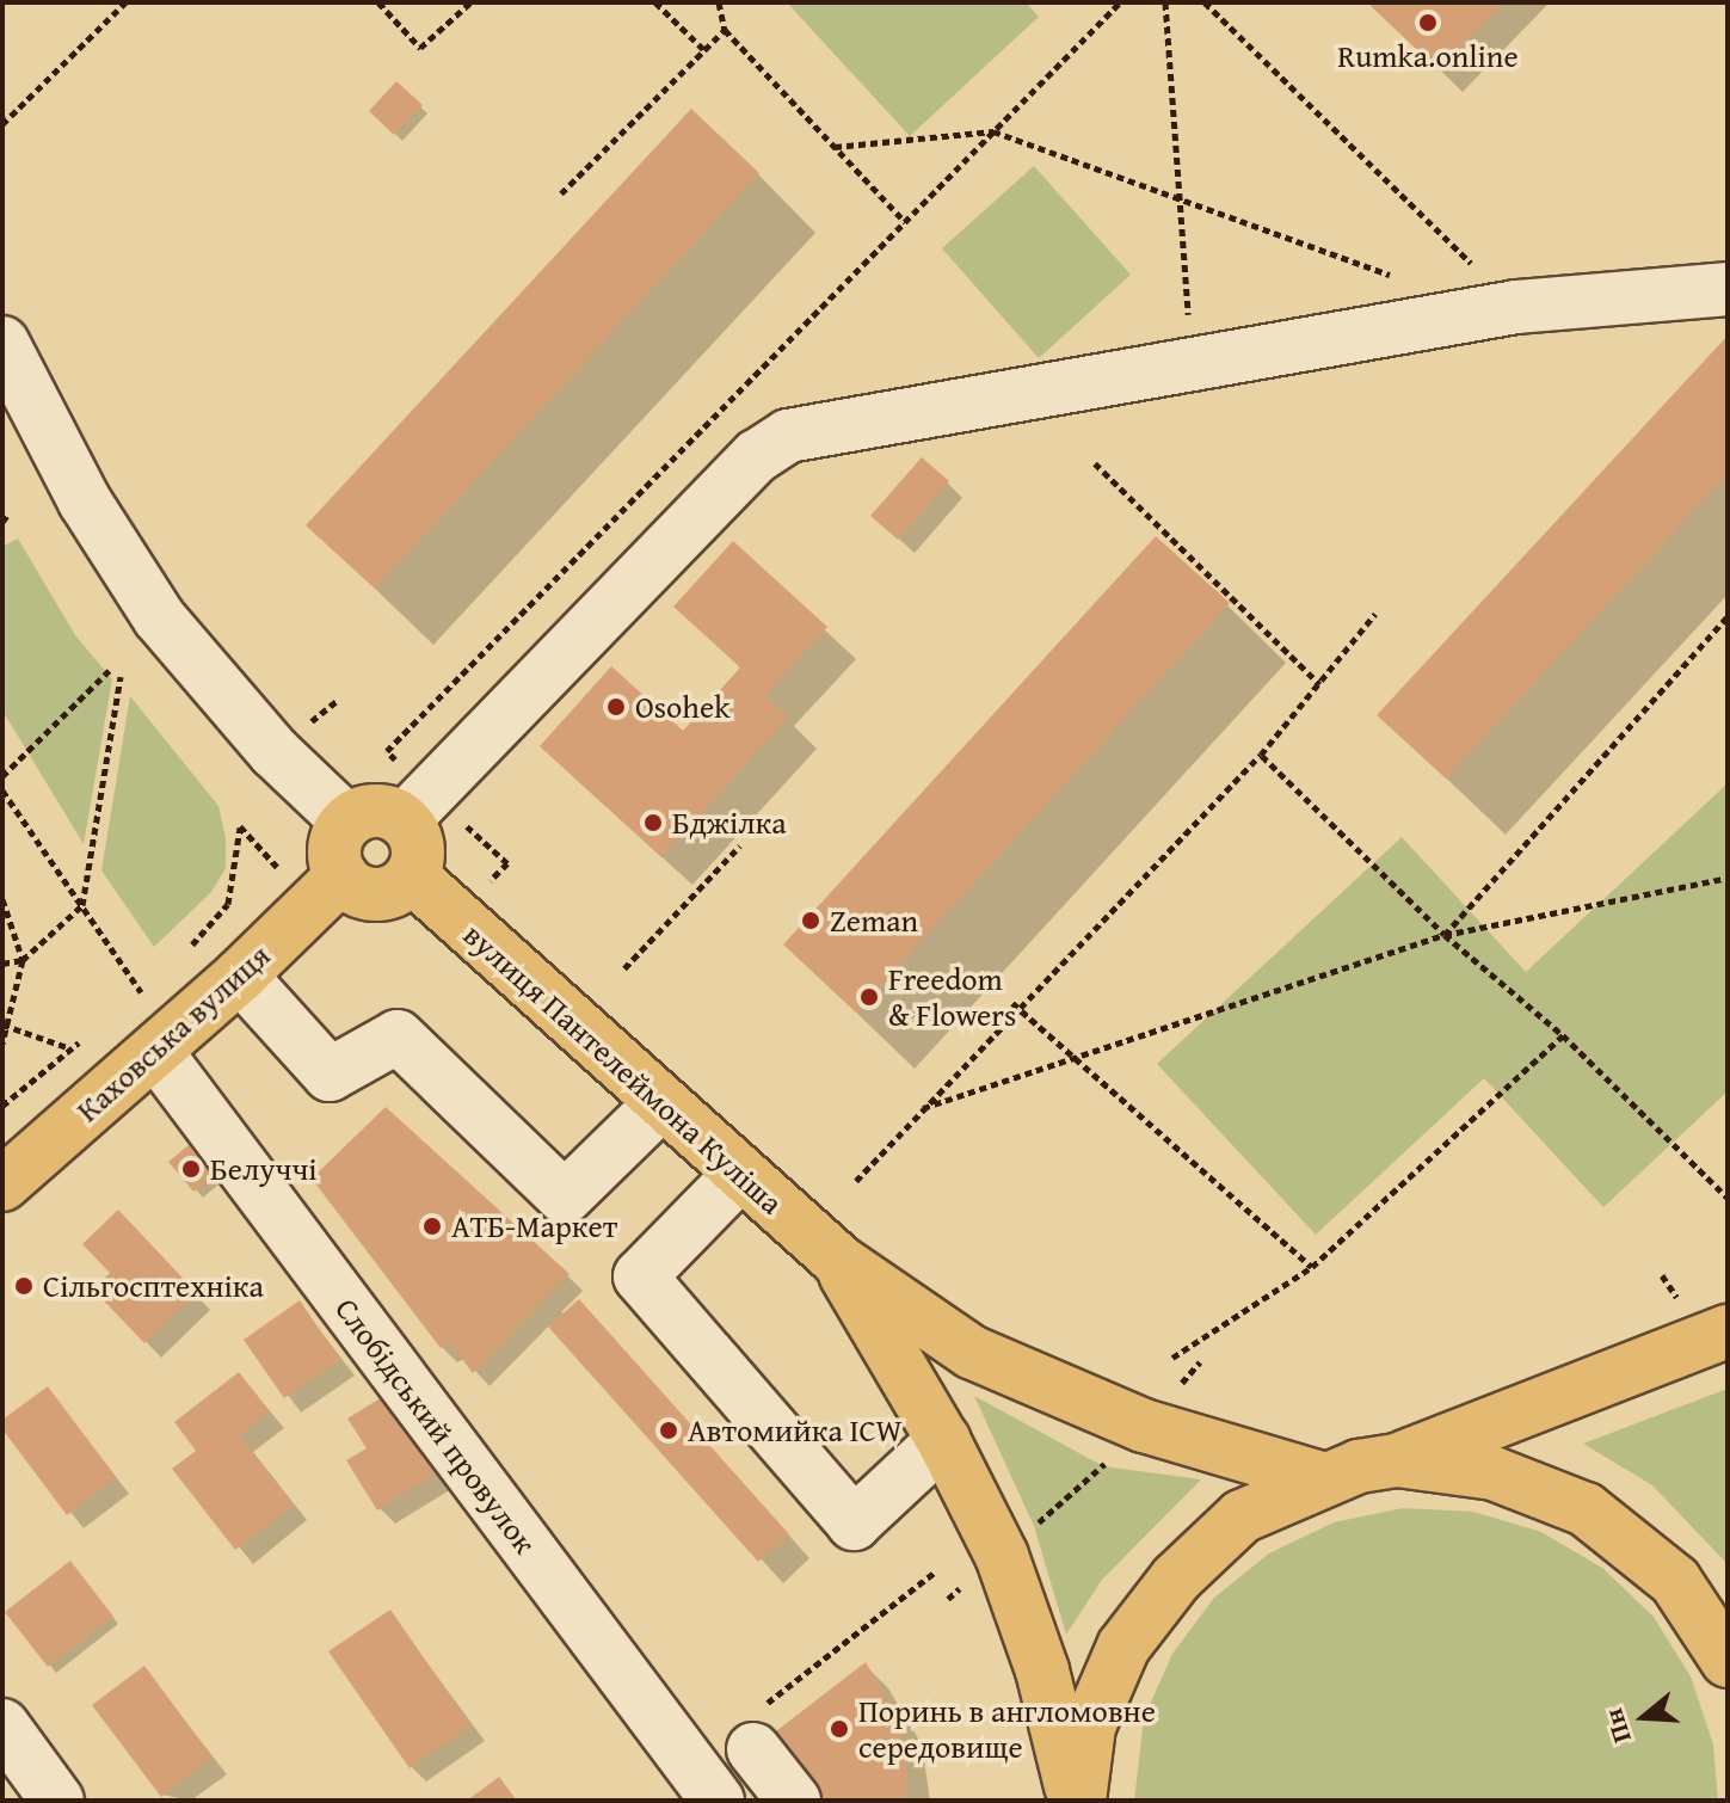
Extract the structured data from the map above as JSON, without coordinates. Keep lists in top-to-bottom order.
{
  "streets": {
    "main road": ["Каховська вулиця", "вулиця Пантелеймона Куліша"],
    "street": ["Слобідський провулок"]
  },
  "crossings": [
    ["Каховська вулиця", "вулиця Пантелеймона Куліша"],
    ["Каховська вулиця", "Слобідський провулок"]
  ],
  "places": [
    "Rumka.online",
    "Оsоhek",
    "Бджілка",
    "Zeman",
    "Freedom & Flowers",
    "Белуччі",
    "АТБ-Маркет",
    "Сільгосптехніка",
    "Автомийка ICW",
    "Поринь в англомовне середовище"
  ],
  "north": "left"
}
